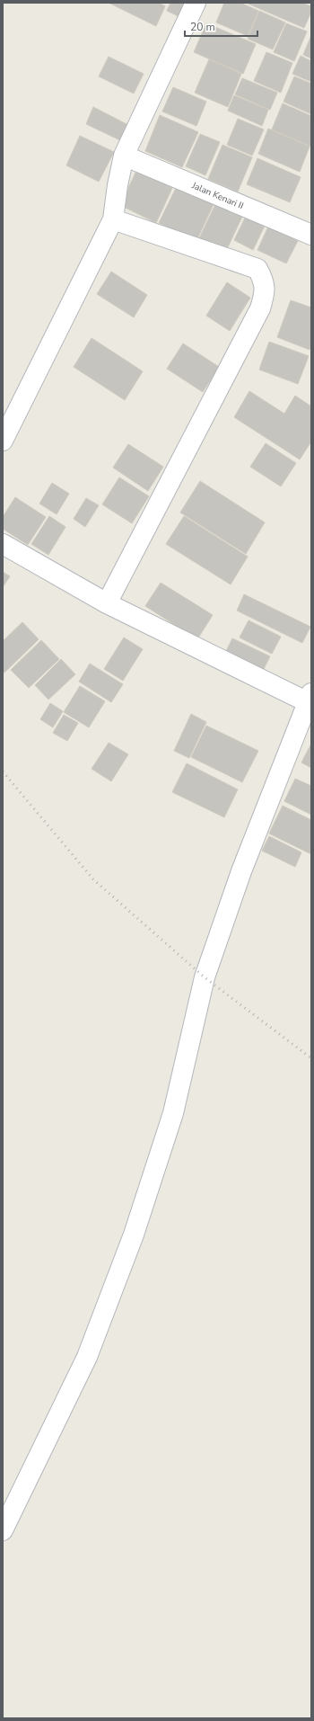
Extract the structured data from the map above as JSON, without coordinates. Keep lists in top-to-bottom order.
{
  "streets": {
    "street": ["Jalan Kenari II"]
  },
  "scale_bar": "20 m"
}
